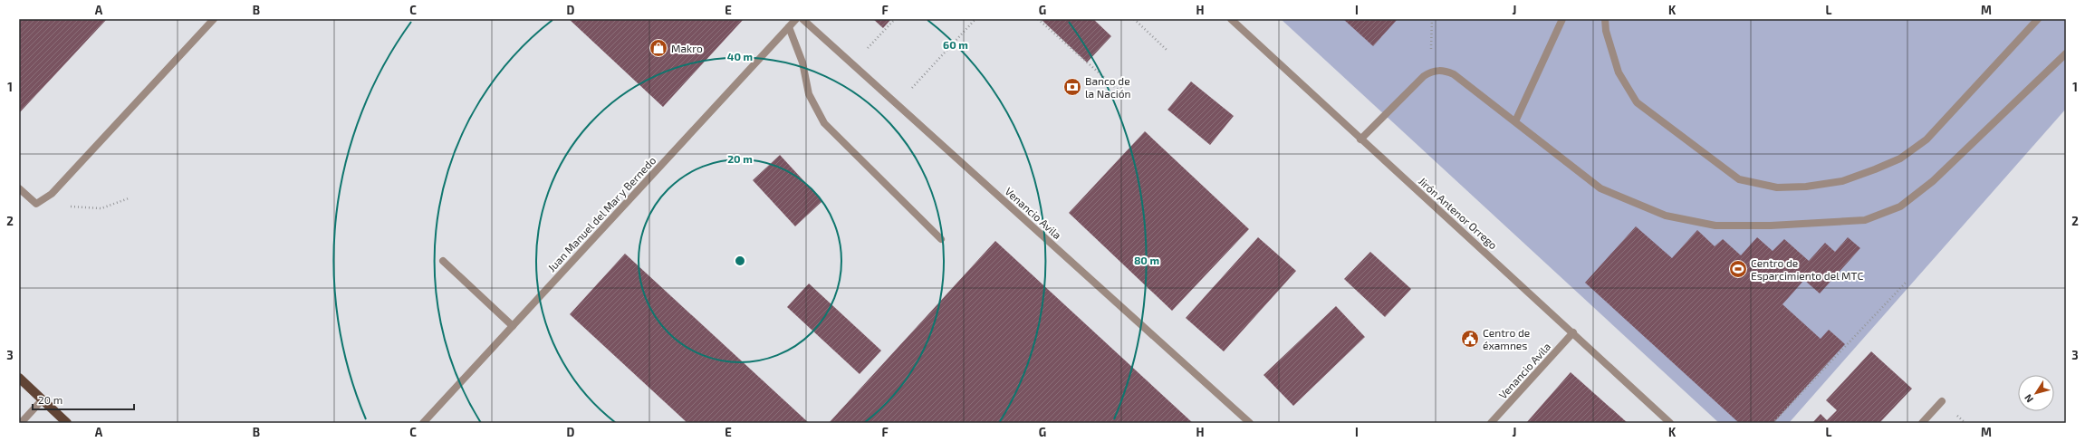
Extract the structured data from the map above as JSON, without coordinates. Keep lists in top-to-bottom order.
{
  "streets": {
    "street": ["Venancio Avila", "Jirón Antenor Orrego", "Juan Manuel del Mar y Bernedo"]
  },
  "crossings": [
    ["Venancio Avila", "Jirón Antenor Orrego"]
  ],
  "places": {
    "shop": ["Makro"],
    "bank": ["Banco de la Nación"],
    "sports": ["Centro de Esparcimiento del MTC"],
    "public building": ["Centro de éxamnes"]
  },
  "scale_bar": "20 m",
  "north": "bottom left",
  "grid": {
    "columns": [
      "A",
      "B",
      "C",
      "D",
      "E",
      "F",
      "G",
      "H",
      "I",
      "J",
      "K",
      "L",
      "M"
    ],
    "rows": ["1", "2", "3"]
  },
  "rings": [
    "60 m",
    "40 m",
    "20 m",
    "80 m"
  ]
}
